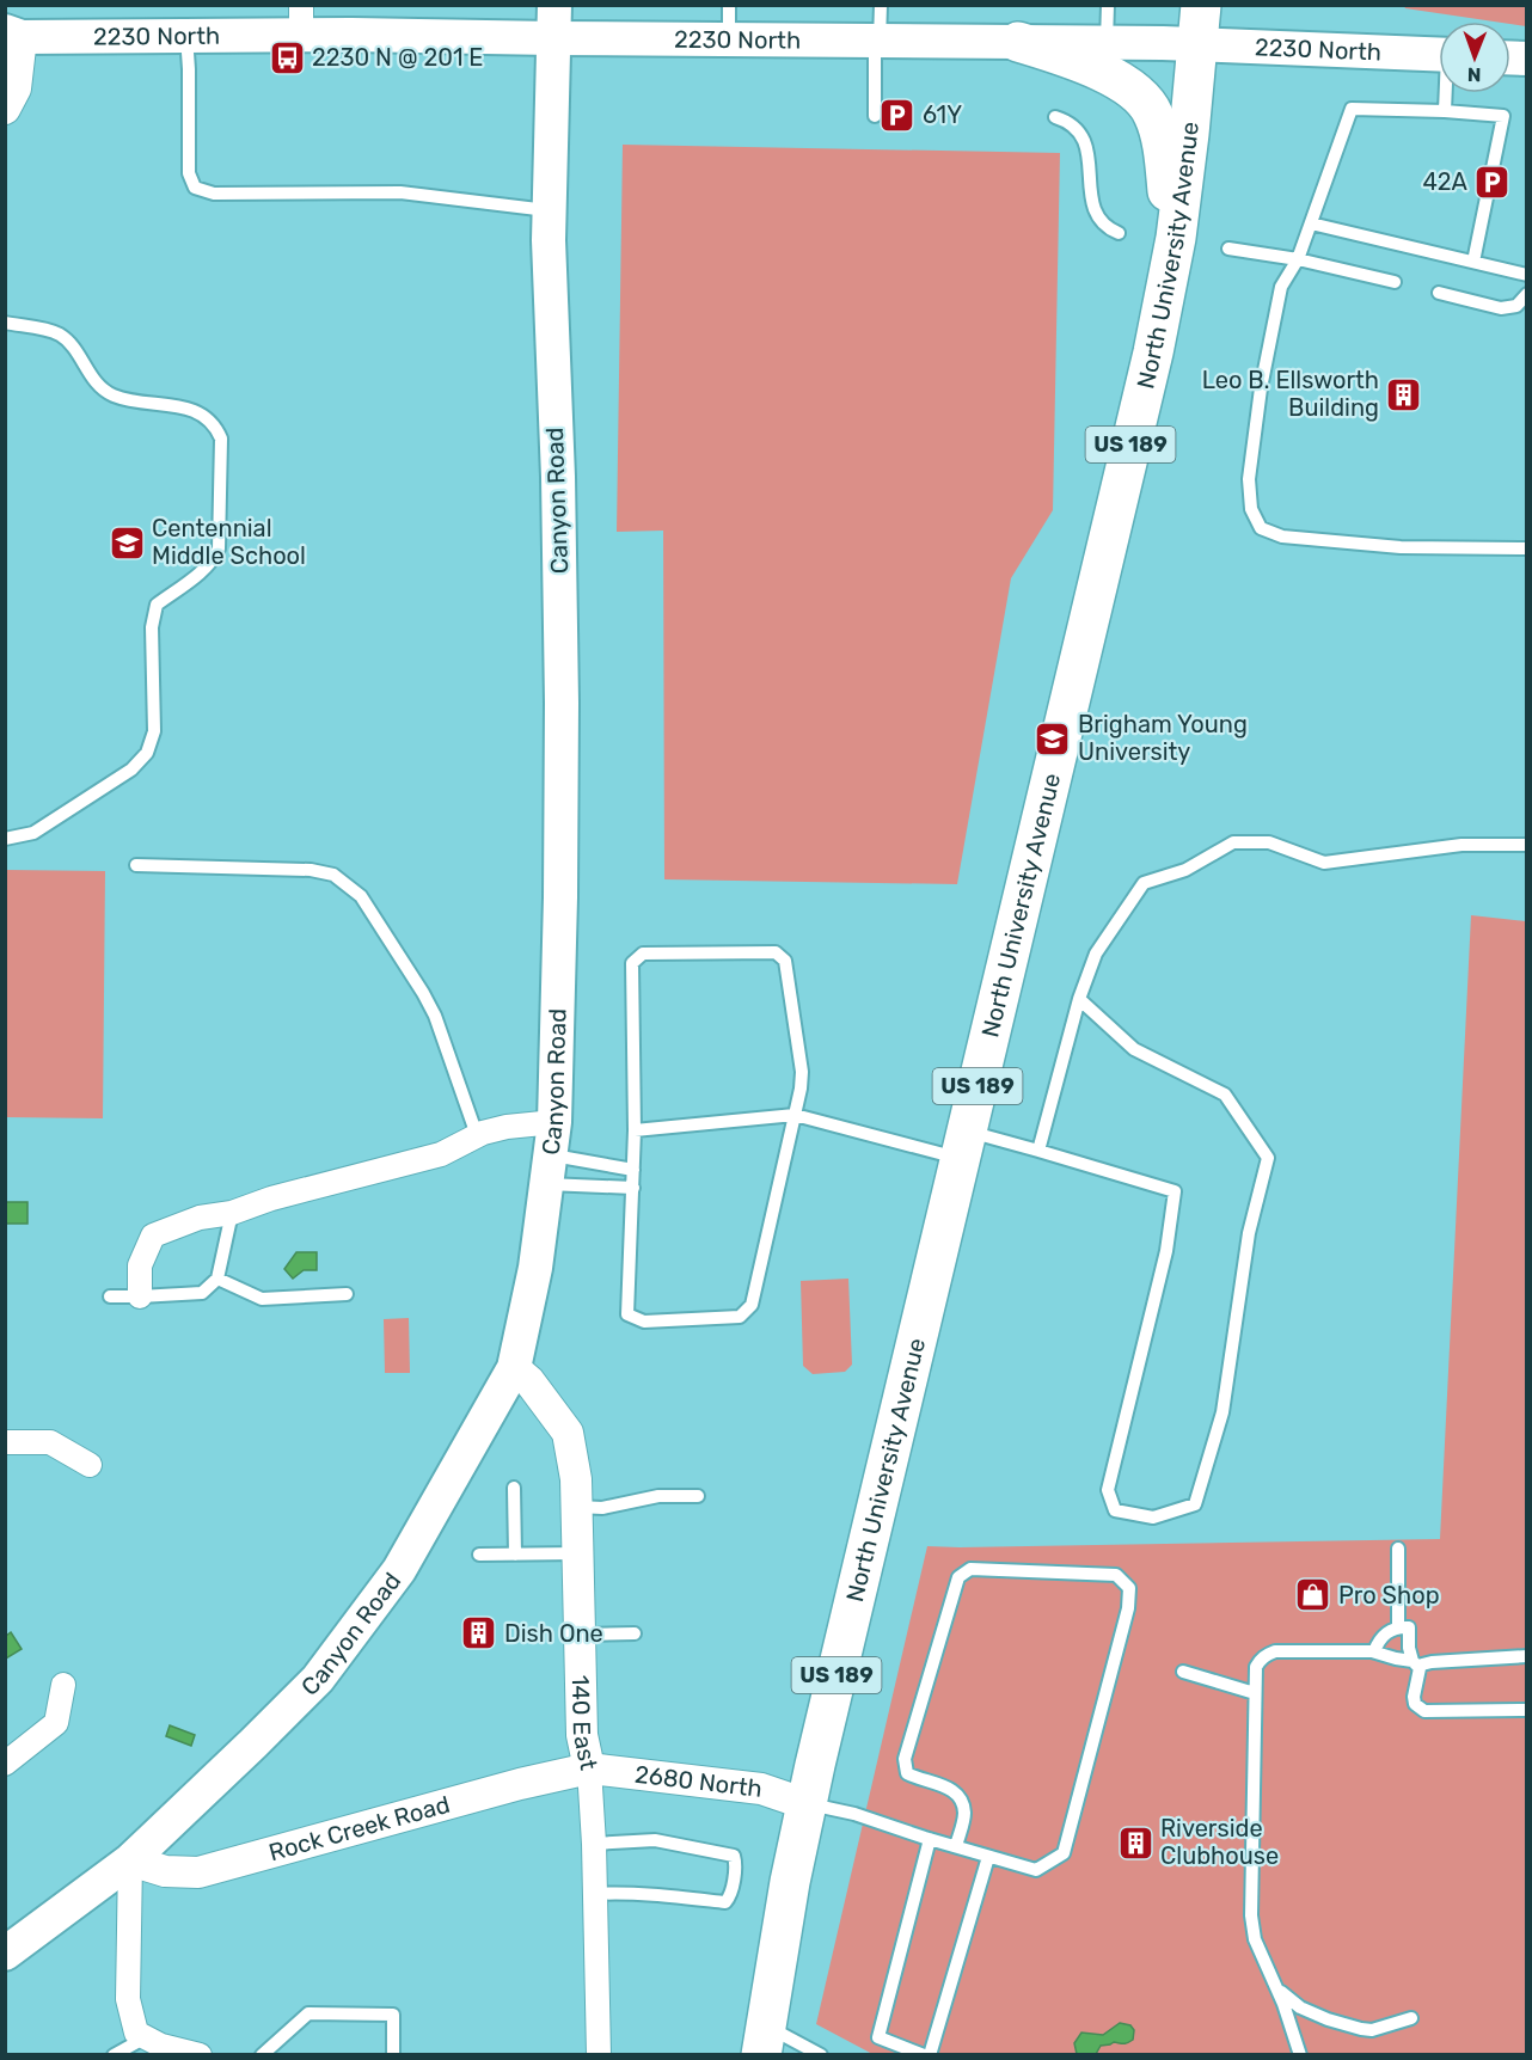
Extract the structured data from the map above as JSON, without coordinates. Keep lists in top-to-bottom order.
{
  "streets": {
    "highway": ["North University Avenue", "US 189"],
    "main road": ["2230 North", "Canyon Road"],
    "street": ["140 East", "2680 North", "Rock Creek Road"]
  },
  "crossings": [
    ["2230 North", "North University Avenue"],
    ["2230 North", "Canyon Road"],
    ["North University Avenue", "2680 North"],
    ["Canyon Road", "140 East"],
    ["Canyon Road", "Rock Creek Road"],
    ["140 East", "2680 North"],
    ["140 East", "Rock Creek Road"],
    ["2680 North", "Rock Creek Road"]
  ],
  "places": {
    "bus stop": ["2230 N @ 201 E"],
    "parking": ["61Y", "42A"],
    "building": ["Leo B. Ellsworth Building", "Dish One", "Riverside Clubhouse"],
    "school or university": ["Centennial Middle School", "Brigham Young University"],
    "shop": ["Pro Shop"]
  },
  "north": "bottom"
}
